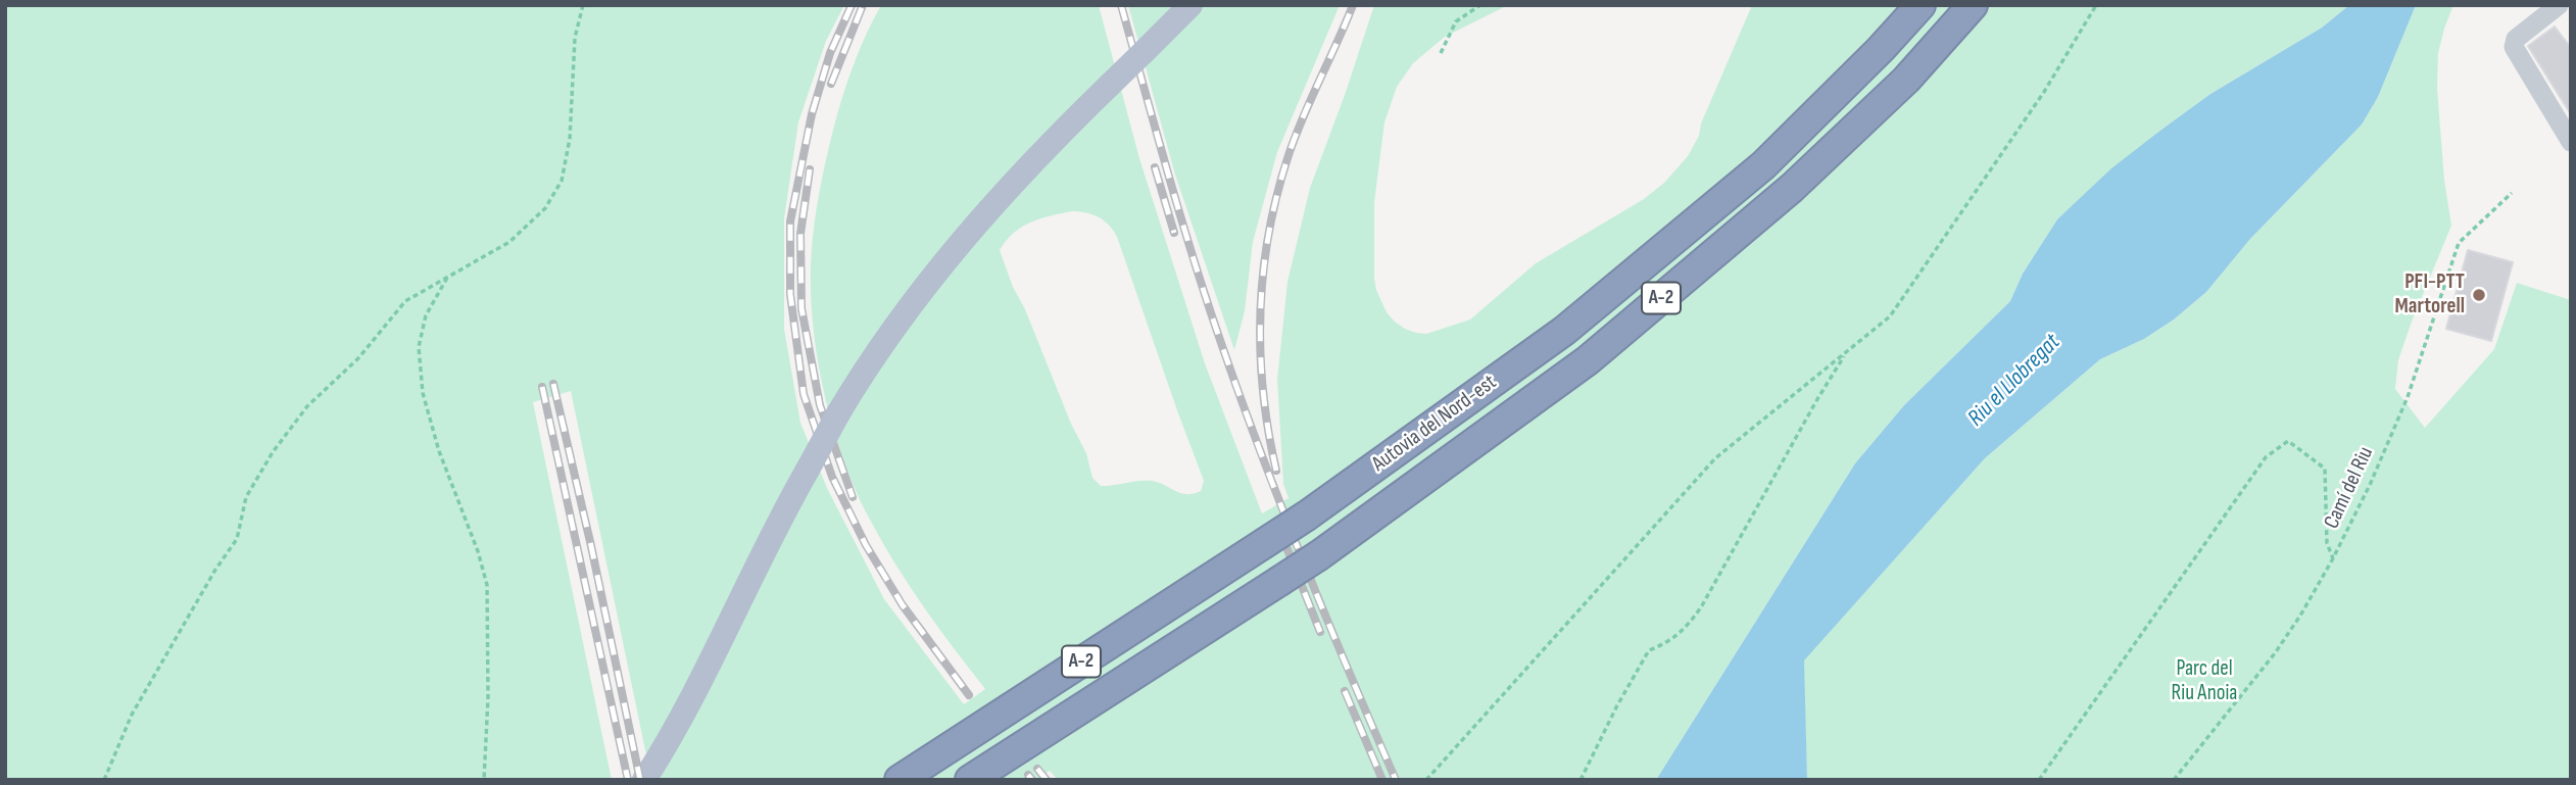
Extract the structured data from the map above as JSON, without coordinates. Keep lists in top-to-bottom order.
{
  "streets": {
    "highway": ["A-2", "Autovia del Nord-est"],
    "path": ["Camí del Riu"]
  },
  "water": ["Riu el Llobregat"],
  "parks": ["Parc del Riu Anoia"],
  "places": ["PFI-PTT Martorell"]
}
